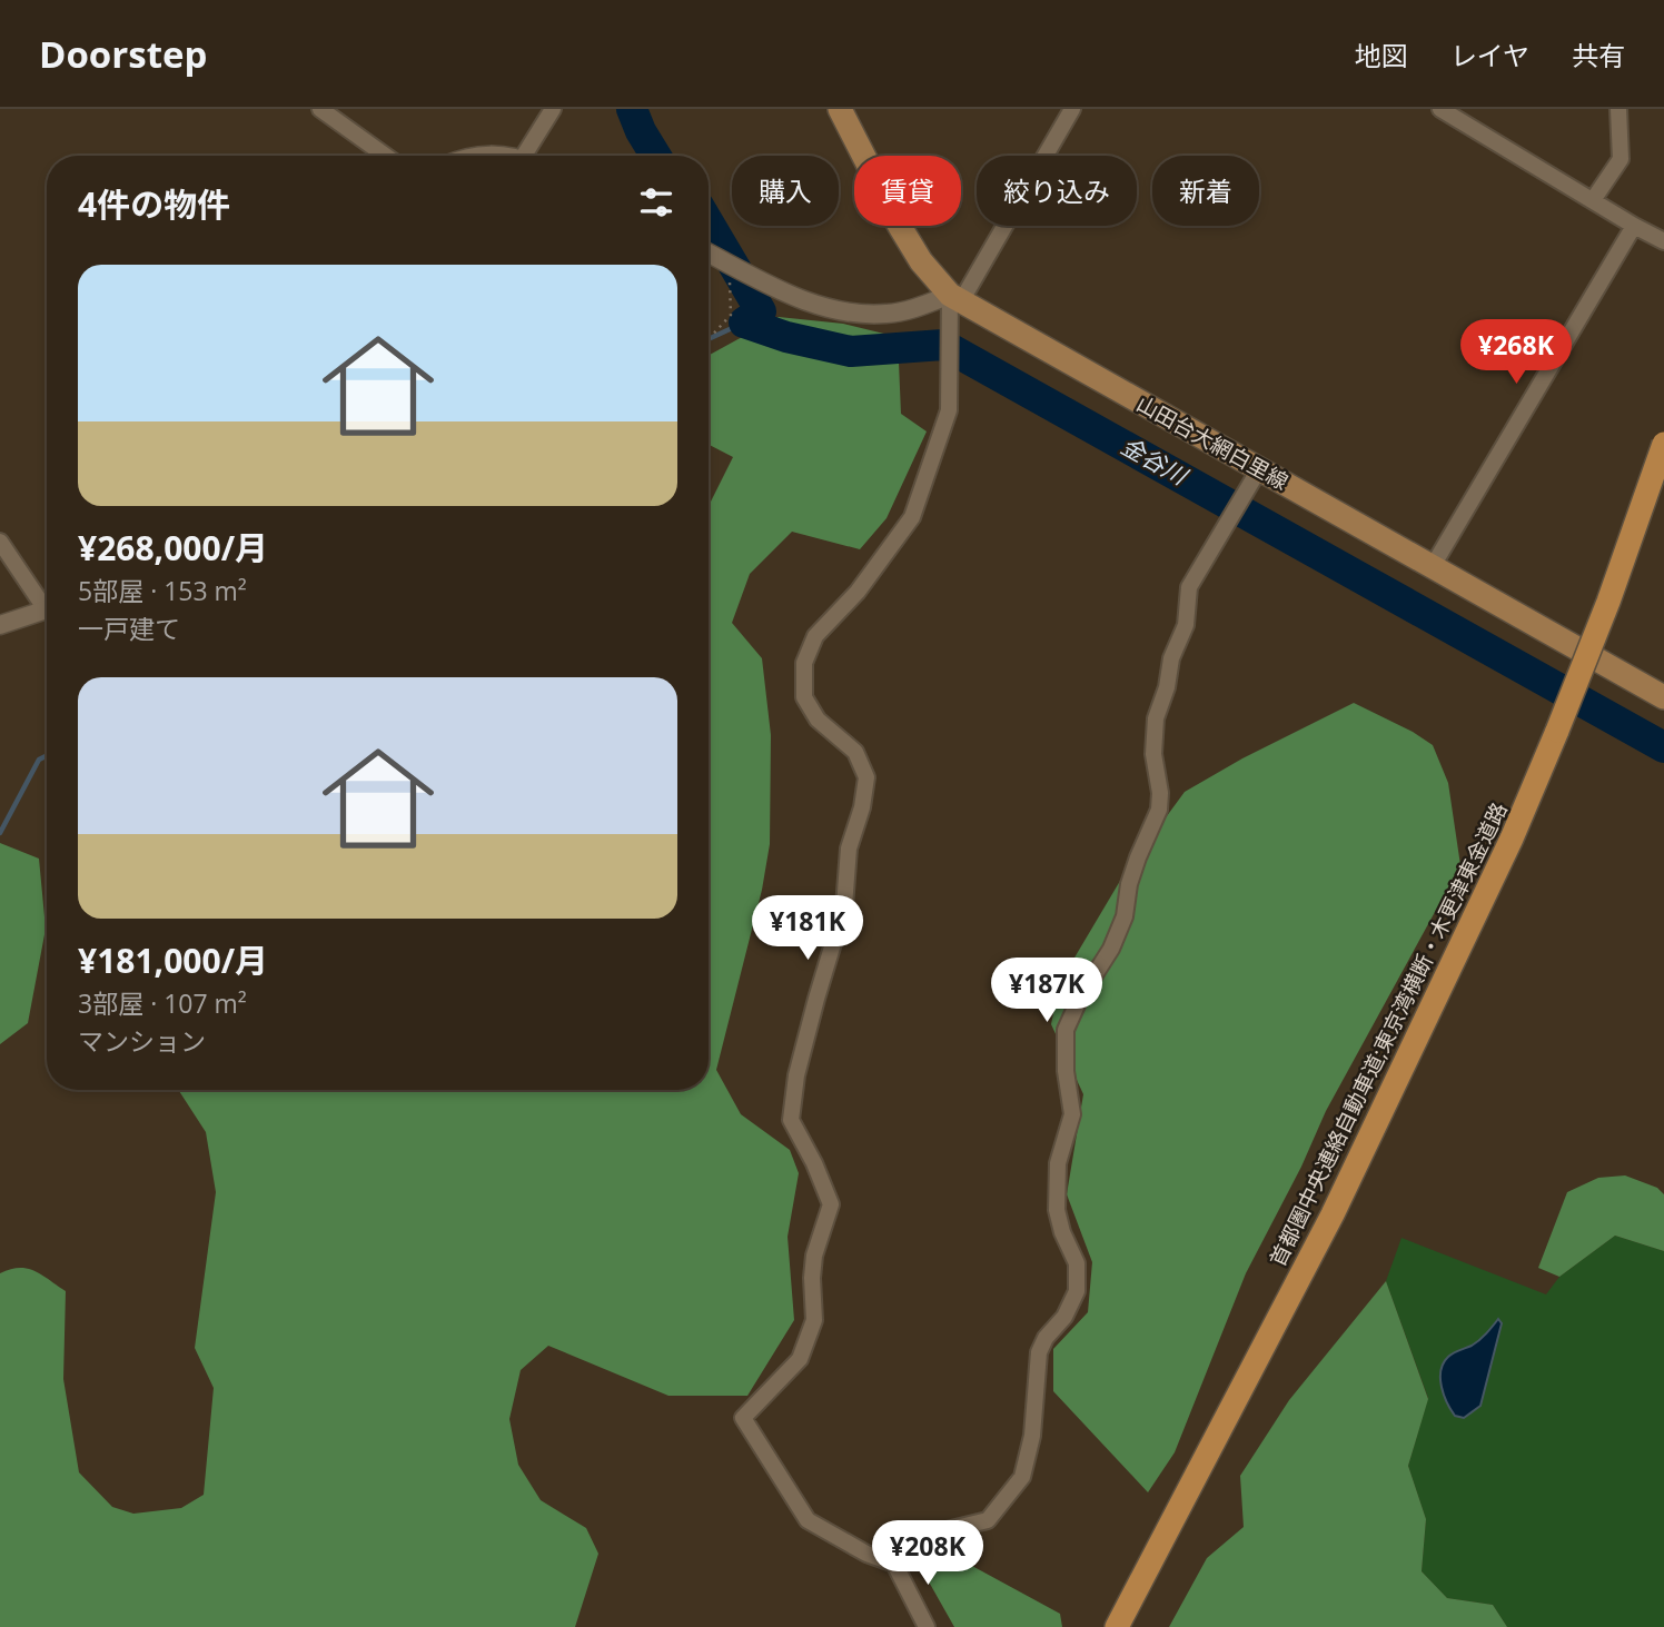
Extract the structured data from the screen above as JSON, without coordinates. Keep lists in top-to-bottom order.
{
  "streets": {
    "highway": ["首都圏中央連絡自動車道;東京湾横断・木更津東金道路"],
    "main road": ["山田台大網白里線"]
  },
  "water": ["金谷川"],
  "page": {
    "header": "Doorstep",
    "nav": ["地図", "レイヤ", "共有"],
    "chip": [
      "購入",
      "賃貸",
      "絞り込み",
      "新着"
    ],
    "heading": "4件の物件",
    "list": [
      {
        "name": "¥268,000/月",
        "note": "5部屋 · 153 m² · 一戸建て"
      },
      {
        "name": "¥181,000/月",
        "note": "3部屋 · 107 m² · マンション"
      }
    ],
    "price": [
      "¥268K",
      "¥181K",
      "¥187K",
      "¥208K"
    ]
  }
}
